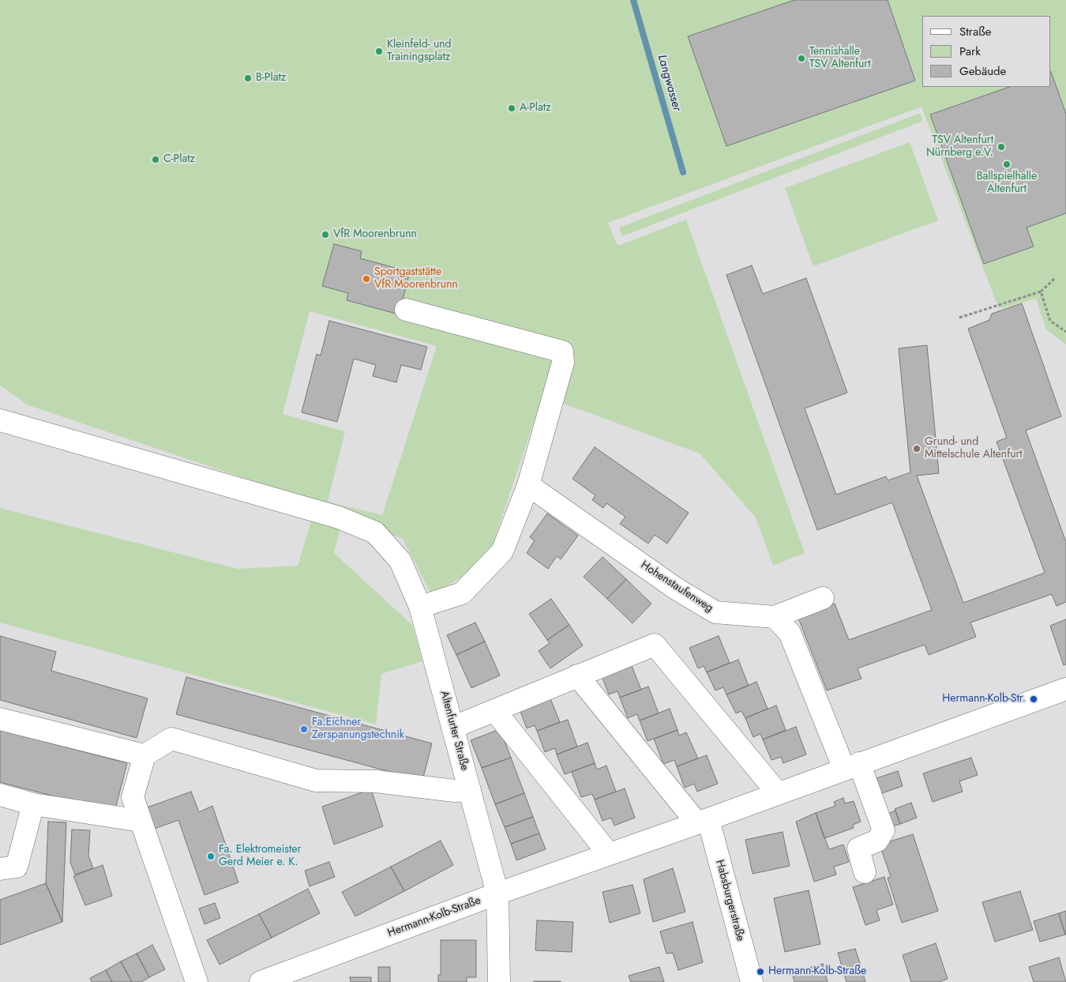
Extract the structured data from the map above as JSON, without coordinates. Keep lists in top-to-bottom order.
{
  "streets": {
    "street": [
      "Hohenstaufenweg",
      "Altenfurter Straße",
      "Habsburgerstraße",
      "Hermann-Kolb-Straße"
    ]
  },
  "crossings": [
    ["Altenfurter Straße", "Hermann-Kolb-Straße"],
    ["Habsburgerstraße", "Hermann-Kolb-Straße"]
  ],
  "water": ["Langwasser"],
  "places": [
    "Kleinfeld- und Trainingsplatz",
    "Tennishalle TSV Altenfurt",
    "B-Platz",
    "A-Platz",
    "TSV Altenfurt Nürnberg e.V.",
    "C-Platz",
    "Ballspielhalle Altenfurt",
    "VfR Moorenbrunn",
    "Sportgaststätte VfR Moorenbrunn",
    "Grund- und Mittelschule Altenfurt",
    "Hermann-Kolb-Str.",
    "Fa.Eichner Zerspanungstechnik",
    "Fa. Elektromeister Gerd Meier e. K.",
    "Hermann-Kolb-Straße"
  ],
  "legend": ["Straße", "Park", "Gebäude"]
}
